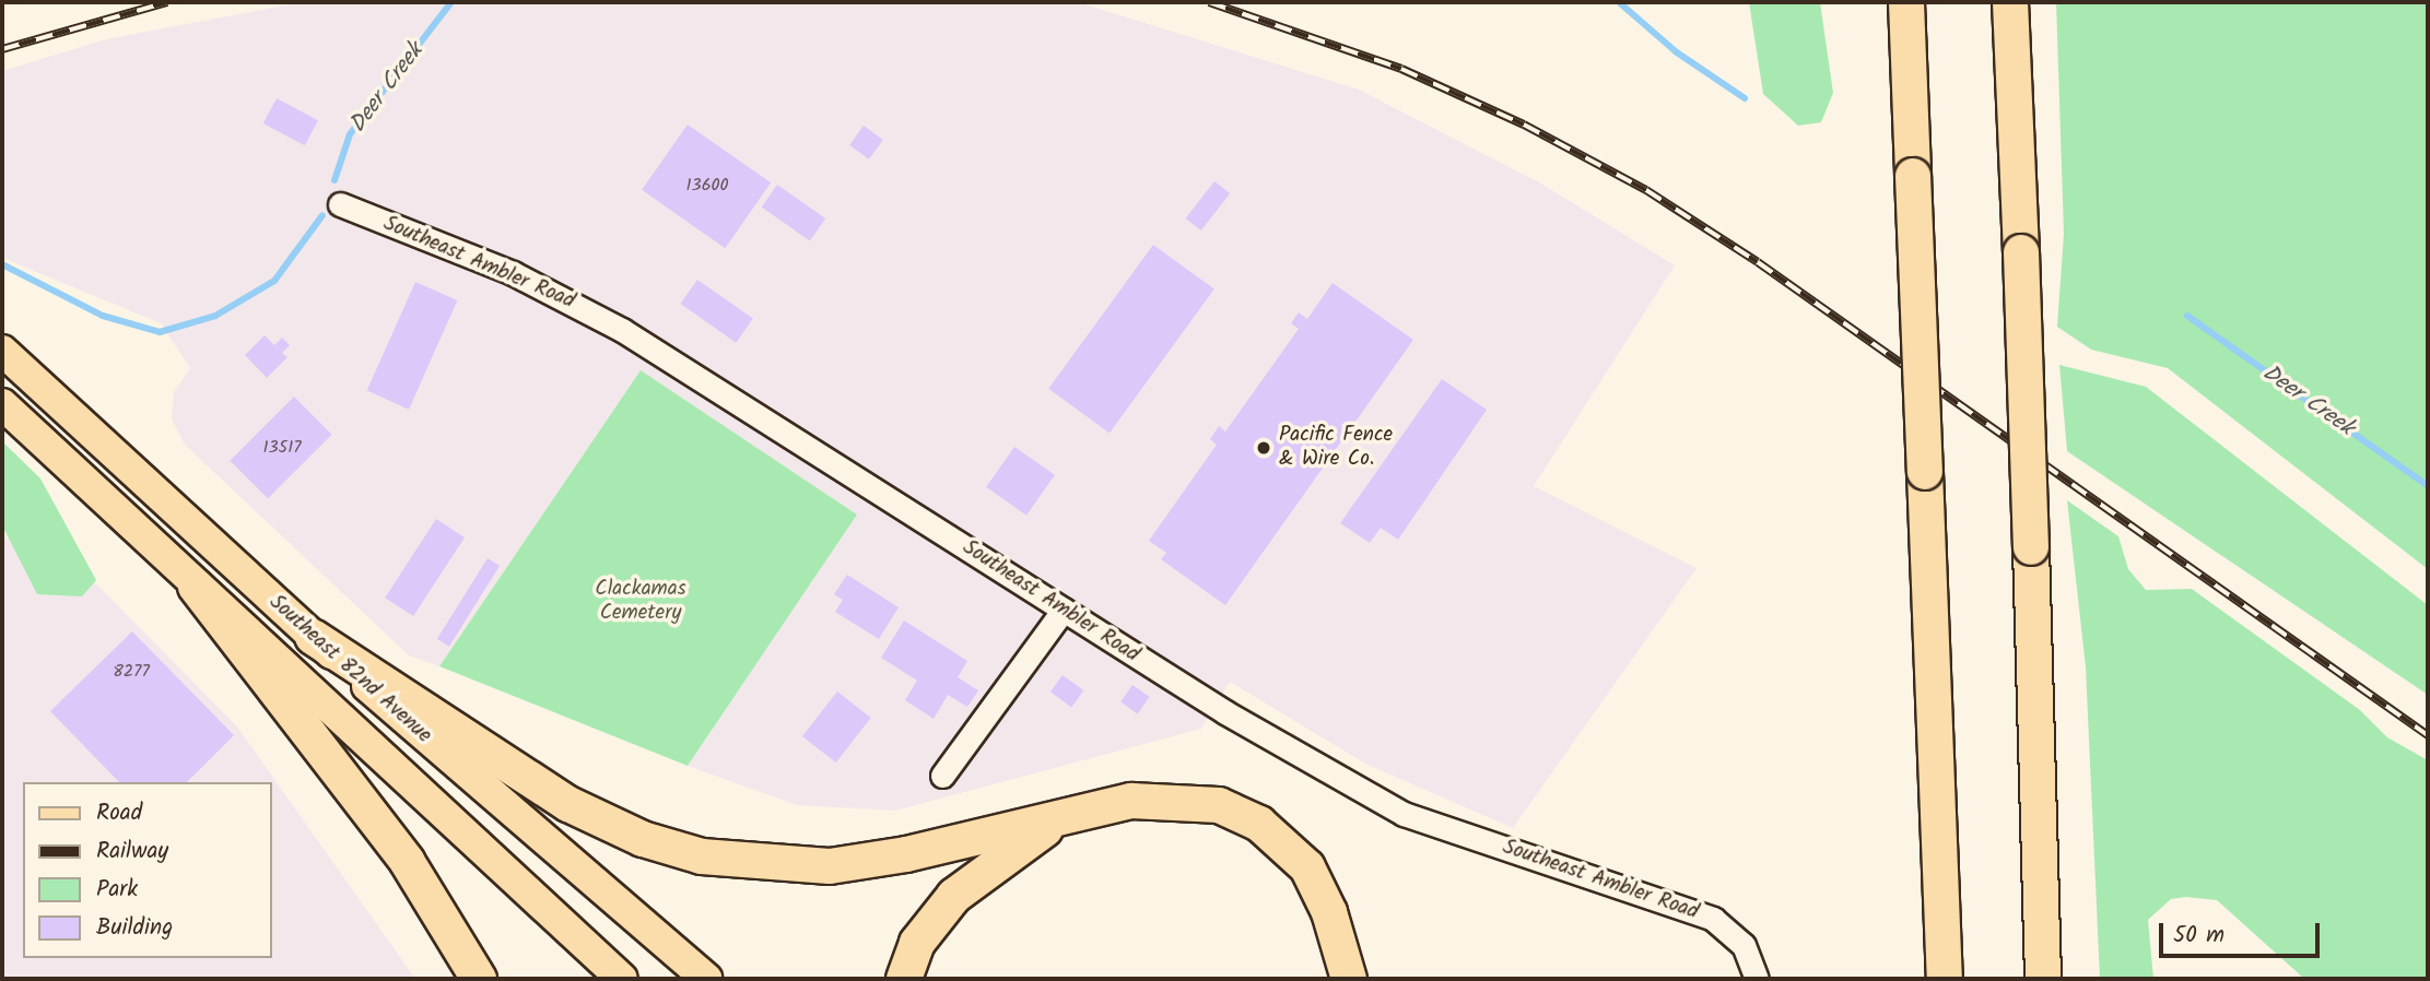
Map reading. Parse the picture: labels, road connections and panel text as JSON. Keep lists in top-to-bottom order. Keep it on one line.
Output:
{"streets":{"main road":["Southeast 82nd Avenue"],"street":["Southeast Ambler Road"]},"water":["Deer Creek"],"parks":["Clackamas Cemetery"],"places":["Pacific Fence & Wire Co."],"house_numbers":["13600","13517","8277"],"legend":["Road","Railway","Park","Building"],"scale_bar":"50 m"}
